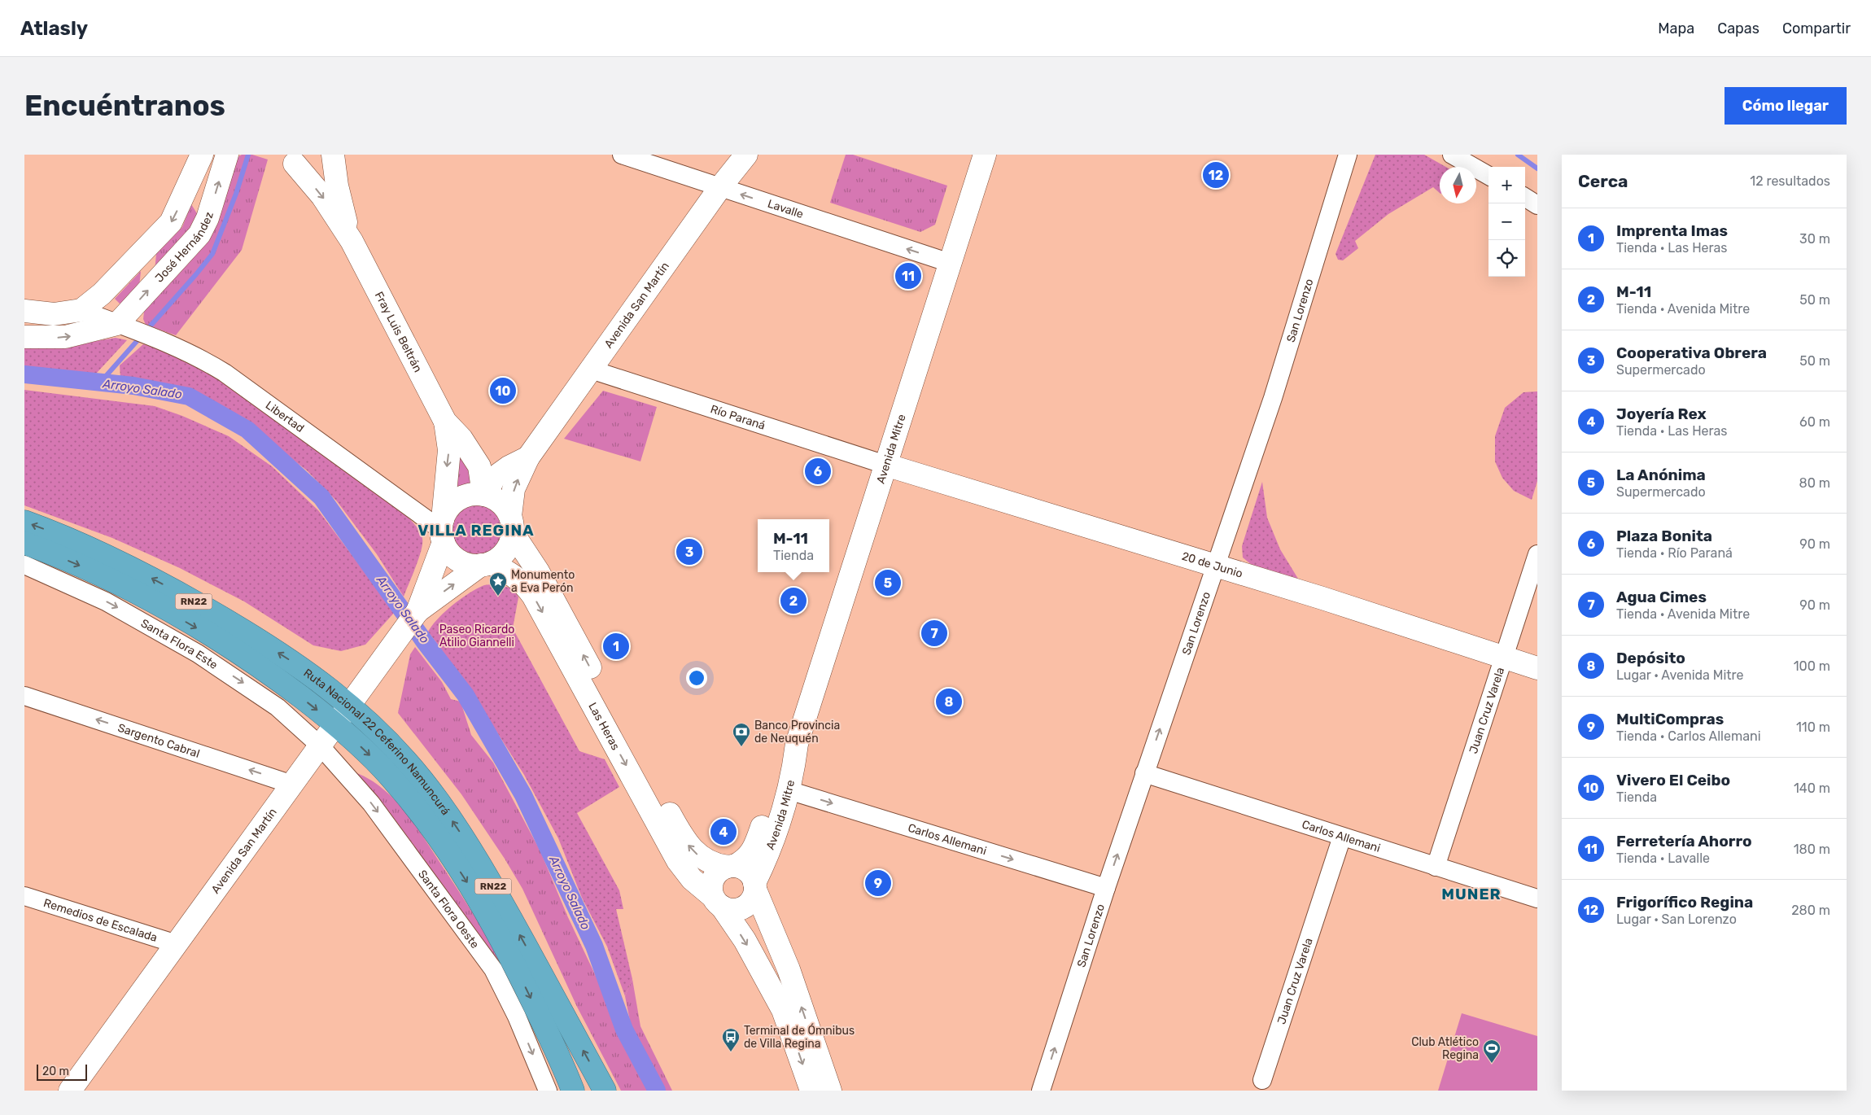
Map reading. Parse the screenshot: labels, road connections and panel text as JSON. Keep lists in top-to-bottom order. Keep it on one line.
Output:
{"streets":{"highway":["RN22","Ruta Nacional 22 Ceferino Namuncurá"],"street":["Lavalle","José Hernández","Avenida San Martín","San Lorenzo","Fray Luis Beltrán","Libertad","Río Paraná","Avenida Mitre","20 de Junio","Santa Flora Este","Juan Cruz Varela","Las Heras","Sargento Cabral","Carlos Allemani","Santa Flora Oeste","Remedios de Escalada"]},"crossings":[["Lavalle","Avenida San Martín"],["Lavalle","Avenida Mitre"],["José Hernández","Libertad"],["Avenida San Martín","Fray Luis Beltrán"],["Avenida San Martín","Libertad"],["Avenida San Martín","Río Paraná"],["Avenida San Martín","Santa Flora Este"],["Avenida San Martín","Las Heras"],["Avenida San Martín","Sargento Cabral"],["Avenida San Martín","Ruta Nacional 22 Ceferino Namuncurá"],["Avenida San Martín","Santa Flora Oeste"],["Avenida San Martín","Remedios de Escalada"],["San Lorenzo","20 de Junio"],["San Lorenzo","Carlos Allemani"],["Fray Luis Beltrán","Libertad"],["Fray Luis Beltrán","Las Heras"],["Libertad","Las Heras"],["Río Paraná","Avenida Mitre"],["Río Paraná","20 de Junio"],["Avenida Mitre","20 de Junio"],["Avenida Mitre","Las Heras"],["Avenida Mitre","Carlos Allemani"],["20 de Junio","Juan Cruz Varela"],["Santa Flora Este","Santa Flora Oeste"],["Juan Cruz Varela","Carlos Allemani"]],"one_way":["Lavalle","San Lorenzo","Santa Flora Este","Sargento Cabral","Carlos Allemani","Santa Flora Oeste"],"districts":["VILLA REGINA","MUNER"],"water":["Arroyo Salado"],"parks":["Paseo Ricardo Atilio Giannelli"],"places":{"place":["Monumento a Eva Perón"],"bank":["Banco Provincia de Neuquén"],"bus stop":["Terminal de Ómnibus de Villa Regina"],"sports":["Club Atlético Regina"]},"scale_bar":"20 m","north":"bottom","page":{"header":"Atlasly","nav":["Mapa","Capas","Compartir"],"buttons":"Cómo llegar","title":"Encuéntranos","heading":["Cerca","12 resultados"],"pins":["12","11","10","6","3","5","2","7","1","8","4","9"],"map_buttons":["+","−"],"list":[{"mark":"1","name":"Imprenta Imas","note":"Tienda · Las Heras","value":"30 m"},{"mark":"2","name":"M-11","note":"Tienda · Avenida Mitre","value":"50 m"},{"mark":"3","name":"Cooperativa Obrera","note":"Supermercado","value":"50 m"},{"mark":"4","name":"Joyería Rex","note":"Tienda · Las Heras","value":"60 m"},{"mark":"5","name":"La Anónima","note":"Supermercado","value":"80 m"},{"mark":"6","name":"Plaza Bonita","note":"Tienda · Río Paraná","value":"90 m"},{"mark":"7","name":"Agua Cimes","note":"Tienda · Avenida Mitre","value":"90 m"},{"mark":"8","name":"Depósito","note":"Lugar · Avenida Mitre","value":"100 m"},{"mark":"9","name":"MultiCompras","note":"Tienda · Carlos Allemani","value":"110 m"},{"mark":"10","name":"Vivero El Ceibo","note":"Tienda","value":"140 m"},{"mark":"11","name":"Ferretería Ahorro","note":"Tienda · Lavalle","value":"180 m"},{"mark":"12","name":"Frigorífico Regina","note":"Lugar · San Lorenzo","value":"280 m"}],"popup":["M-11","Tienda"],"scale":"20 m"}}
